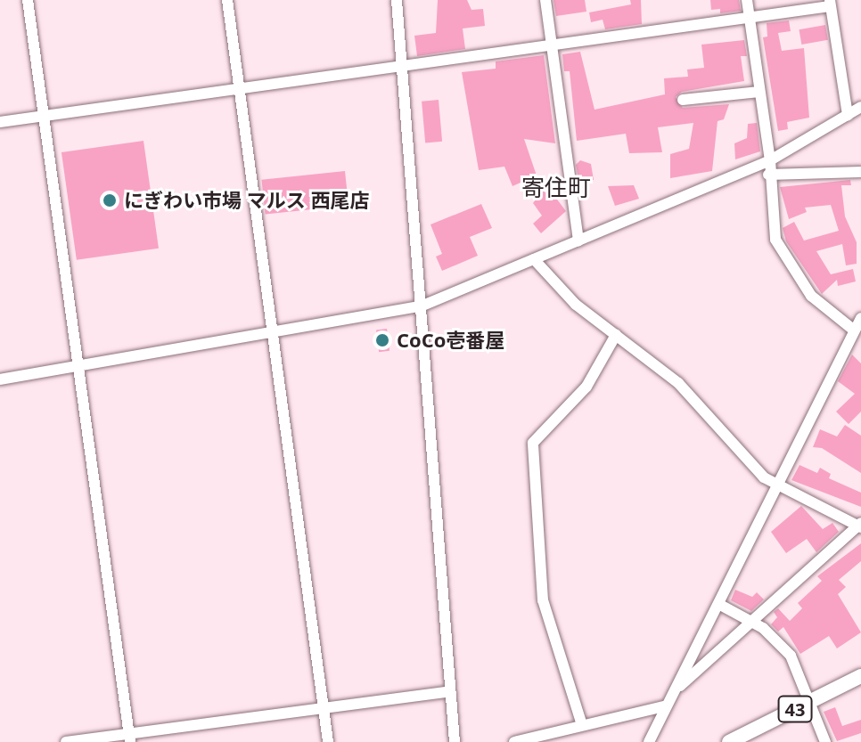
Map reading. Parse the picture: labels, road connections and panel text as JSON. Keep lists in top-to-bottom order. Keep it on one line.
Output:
{"streets":{"main road":["43"]},"districts":["寄住町"],"places":["にぎわい市場 マルス 西尾店","CoCo壱番屋"]}
